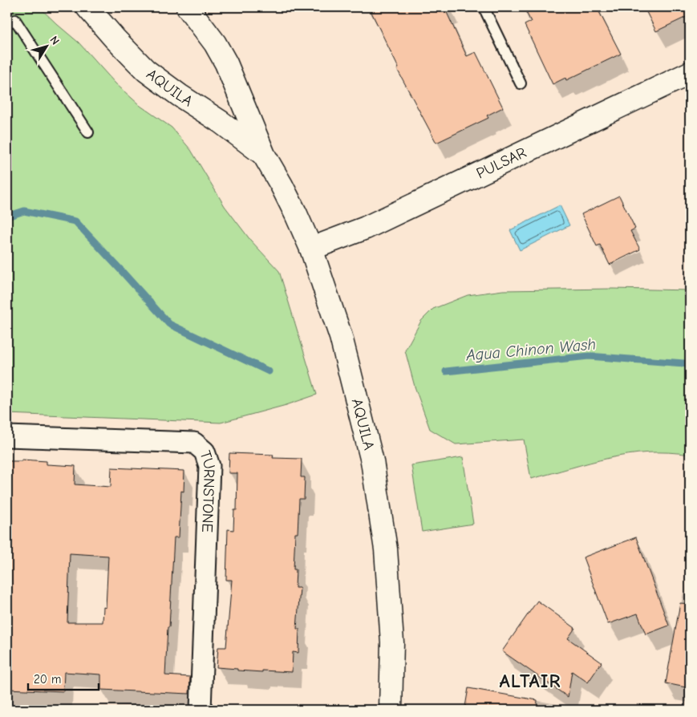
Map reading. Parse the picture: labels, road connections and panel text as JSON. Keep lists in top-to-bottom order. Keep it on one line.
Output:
{"streets":{"street":["AQUILA","PULSAR","TURNSTONE"]},"crossings":[["AQUILA","PULSAR"]],"districts":["ALTAIR"],"water":["Agua Chinon Wash"],"scale_bar":"20 m","north":"top right"}
